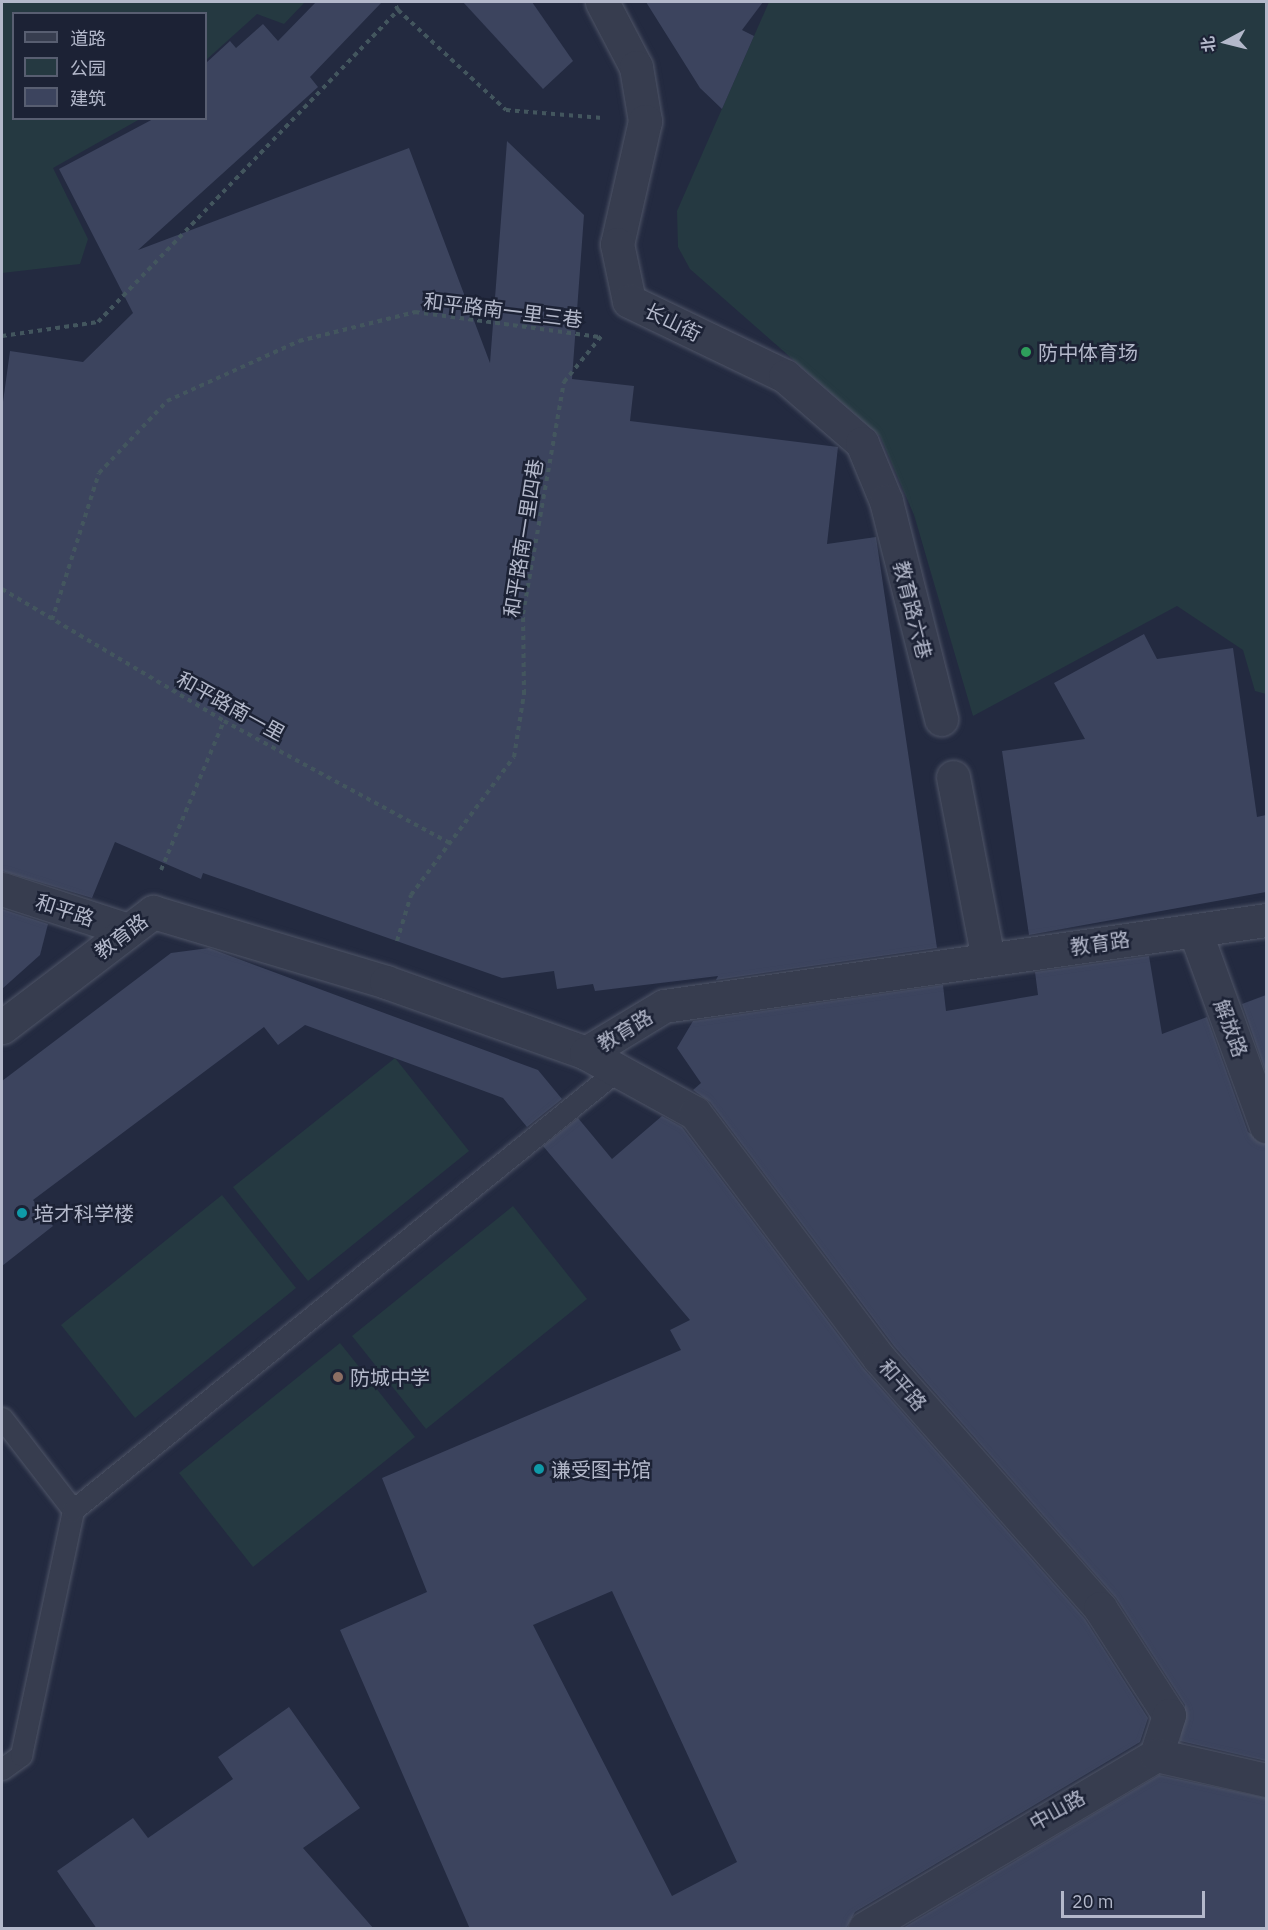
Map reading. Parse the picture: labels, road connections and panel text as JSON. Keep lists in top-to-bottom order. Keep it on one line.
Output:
{"streets":{"street":["长山街","教育路六巷","和平路","教育路","解放路","中山路"],"path":["和平路南一里三巷","和平路南一里四巷","和平路南一里"]},"crossings":[["和平路南一里三巷","和平路南一里四巷"],["和平路南一里三巷","和平路南一里"],["长山街","和平路南一里四巷"],["长山街","教育路六巷"],["和平路南一里四巷","和平路南一里"],["和平路南一里四巷","教育路"],["和平路","教育路"],["和平路","中山路"],["教育路","解放路"]],"places":["防中体育场","培才科学楼","防城中学","谦受图书馆"],"legend":["道路","公园","建筑"],"scale_bar":"20 m","north":"left"}
